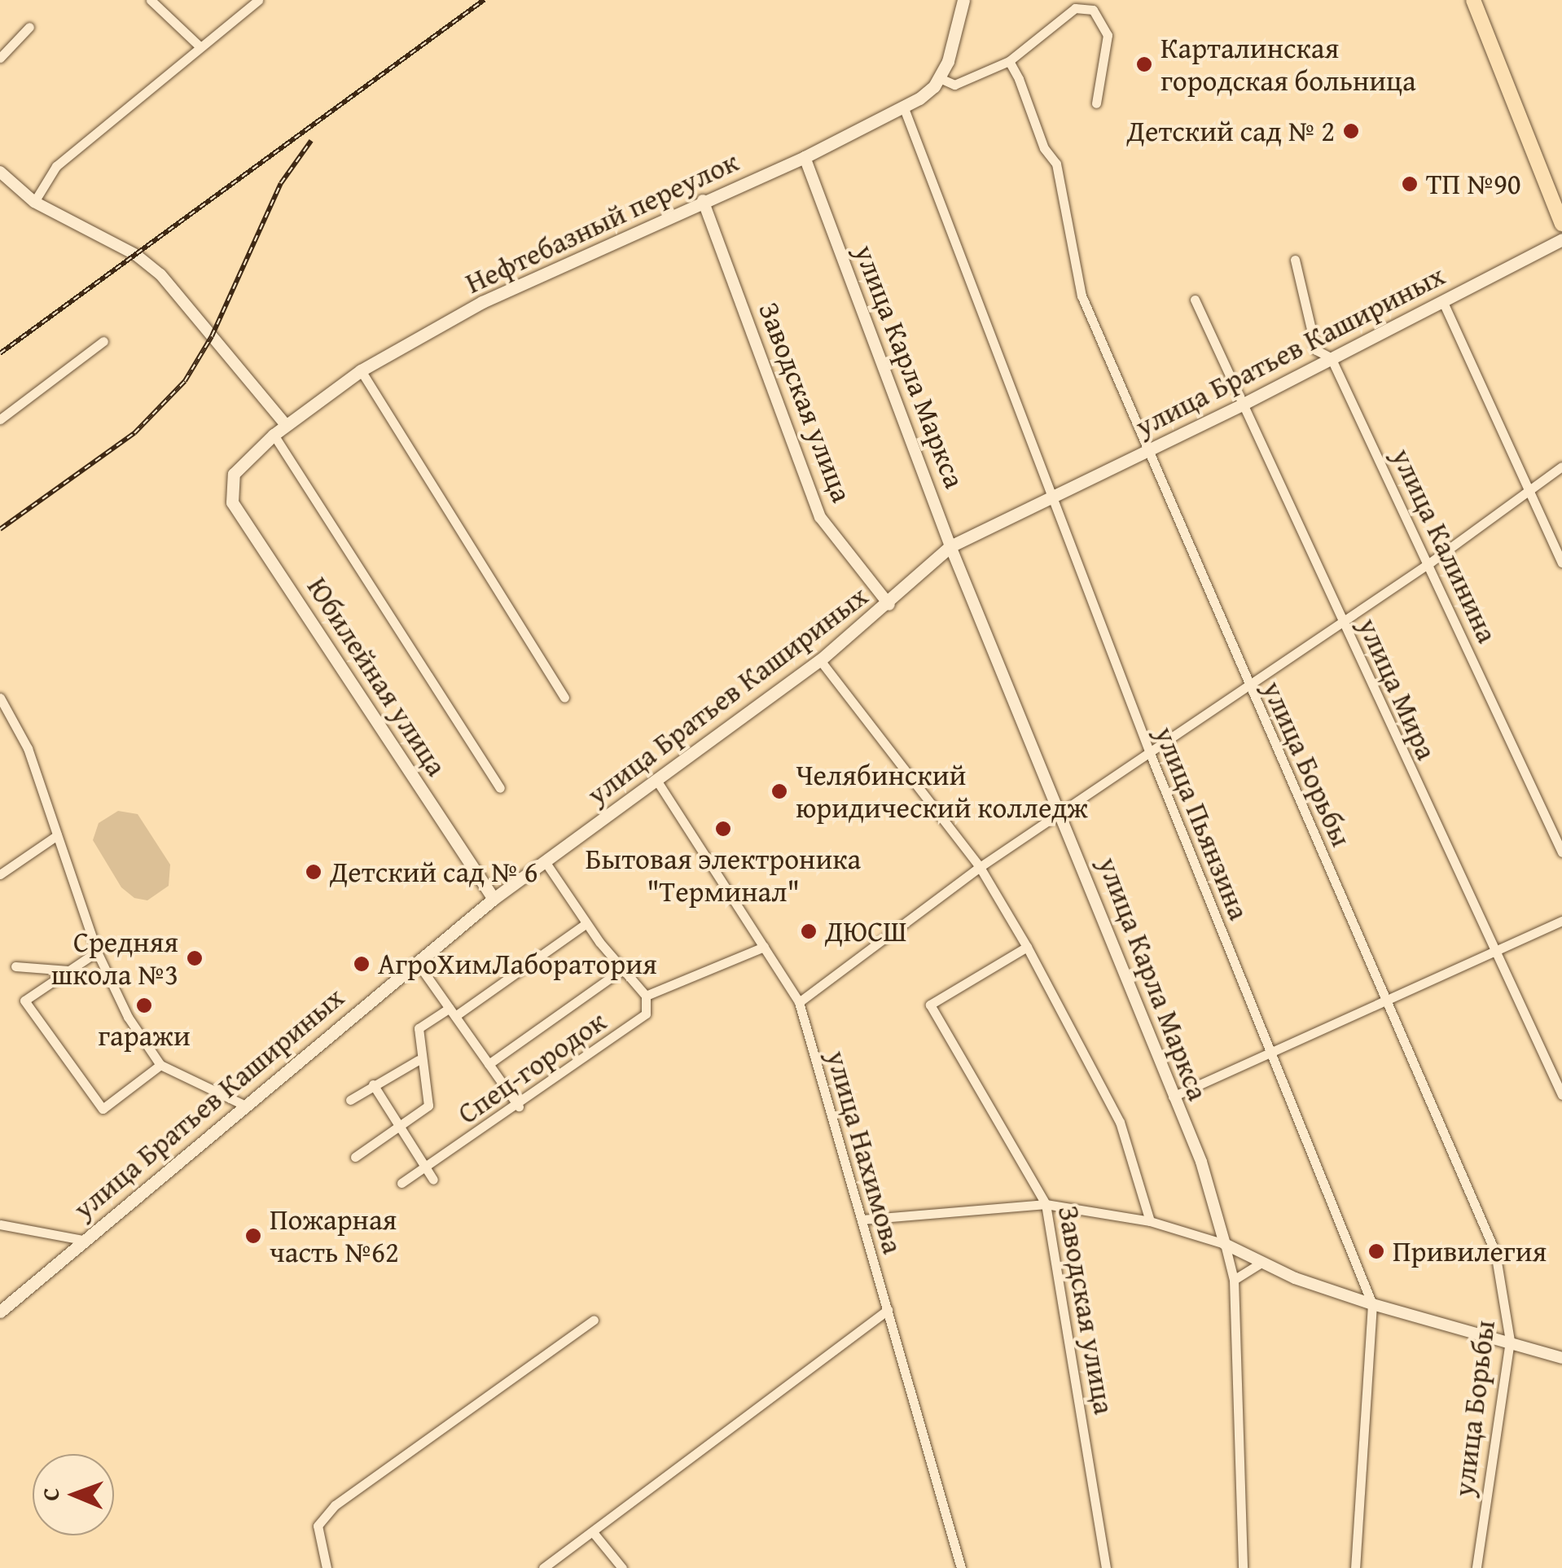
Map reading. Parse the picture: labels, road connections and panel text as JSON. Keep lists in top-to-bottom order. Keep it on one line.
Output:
{"streets":{"main road":["Нефтебазный переулок","улица Братьев Кашириных","Юбилейная улица"],"street":["улица Карла Маркса","Заводская улица","улица Калинина","улица Мира","улица Борьбы","улица Пьянзина","Спец-городок","улица Нахимова"]},"crossings":[["Нефтебазный переулок","улица Карла Маркса"],["Нефтебазный переулок","Заводская улица"],["Нефтебазный переулок","Юбилейная улица"],["Нефтебазный переулок","улица Пьянзина"],["улица Братьев Кашириных","улица Карла Маркса"],["улица Братьев Кашириных","Заводская улица"],["улица Братьев Кашириных","улица Калинина"],["улица Братьев Кашириных","Юбилейная улица"],["улица Братьев Кашириных","улица Мира"],["улица Братьев Кашириных","улица Борьбы"],["улица Братьев Кашириных","улица Пьянзина"],["улица Братьев Кашириных","улица Нахимова"]],"places":["Карталинская городская больница","Детский сад № 2","ТП №90","Челябинский юридический колледж","Бытовая электроника \"Терминал\"","Детский сад № 6","ДЮСШ","Средняя школа №3","АгроХимЛаборатория","гаражи","Пожарная часть №62","Привилегия"],"north":"left"}
